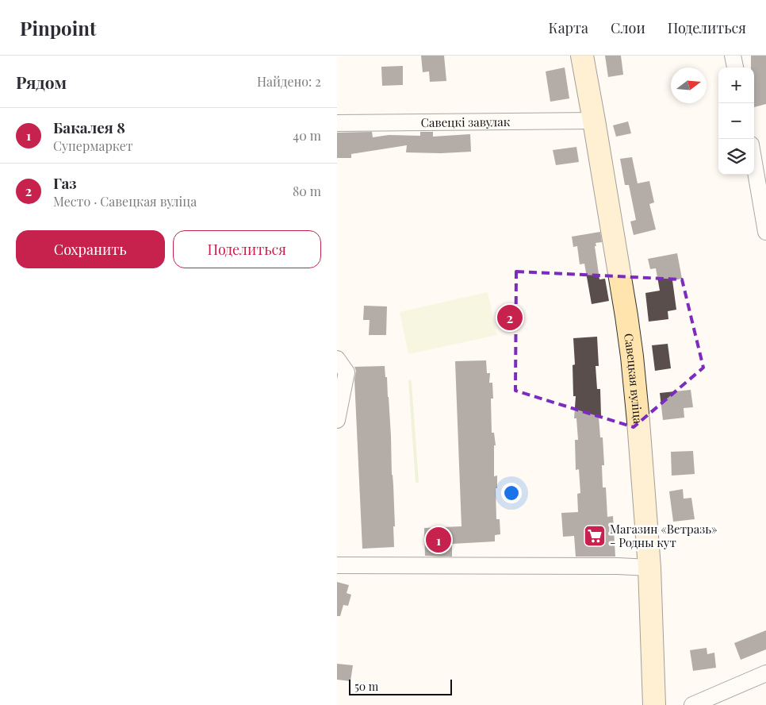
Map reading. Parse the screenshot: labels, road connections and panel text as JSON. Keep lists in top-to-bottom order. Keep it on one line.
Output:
{"streets":{"street":["Савецкі завулак","Савецкая вуліца"]},"crossings":[["Савецкі завулак","Савецкая вуліца"]],"places":{"supermarket":["Магазин «Ветразь» - Родны кут"]},"scale_bar":"50 m","north":"right","page":{"header":"Pinpoint","nav":["Карта","Слои","Поделиться"],"heading":["Рядом","Найдено: 2"],"map_buttons":["+","−"],"list":[{"mark":"1","name":"Бакалея 8","note":"Супермаркет","value":"40 m"},{"mark":"2","name":"Газ","note":"Место · Савецкая вуліца","value":"80 m"}],"buttons":["Сохранить","Поделиться"],"pins":["2","1"],"scale":"50 m"}}
